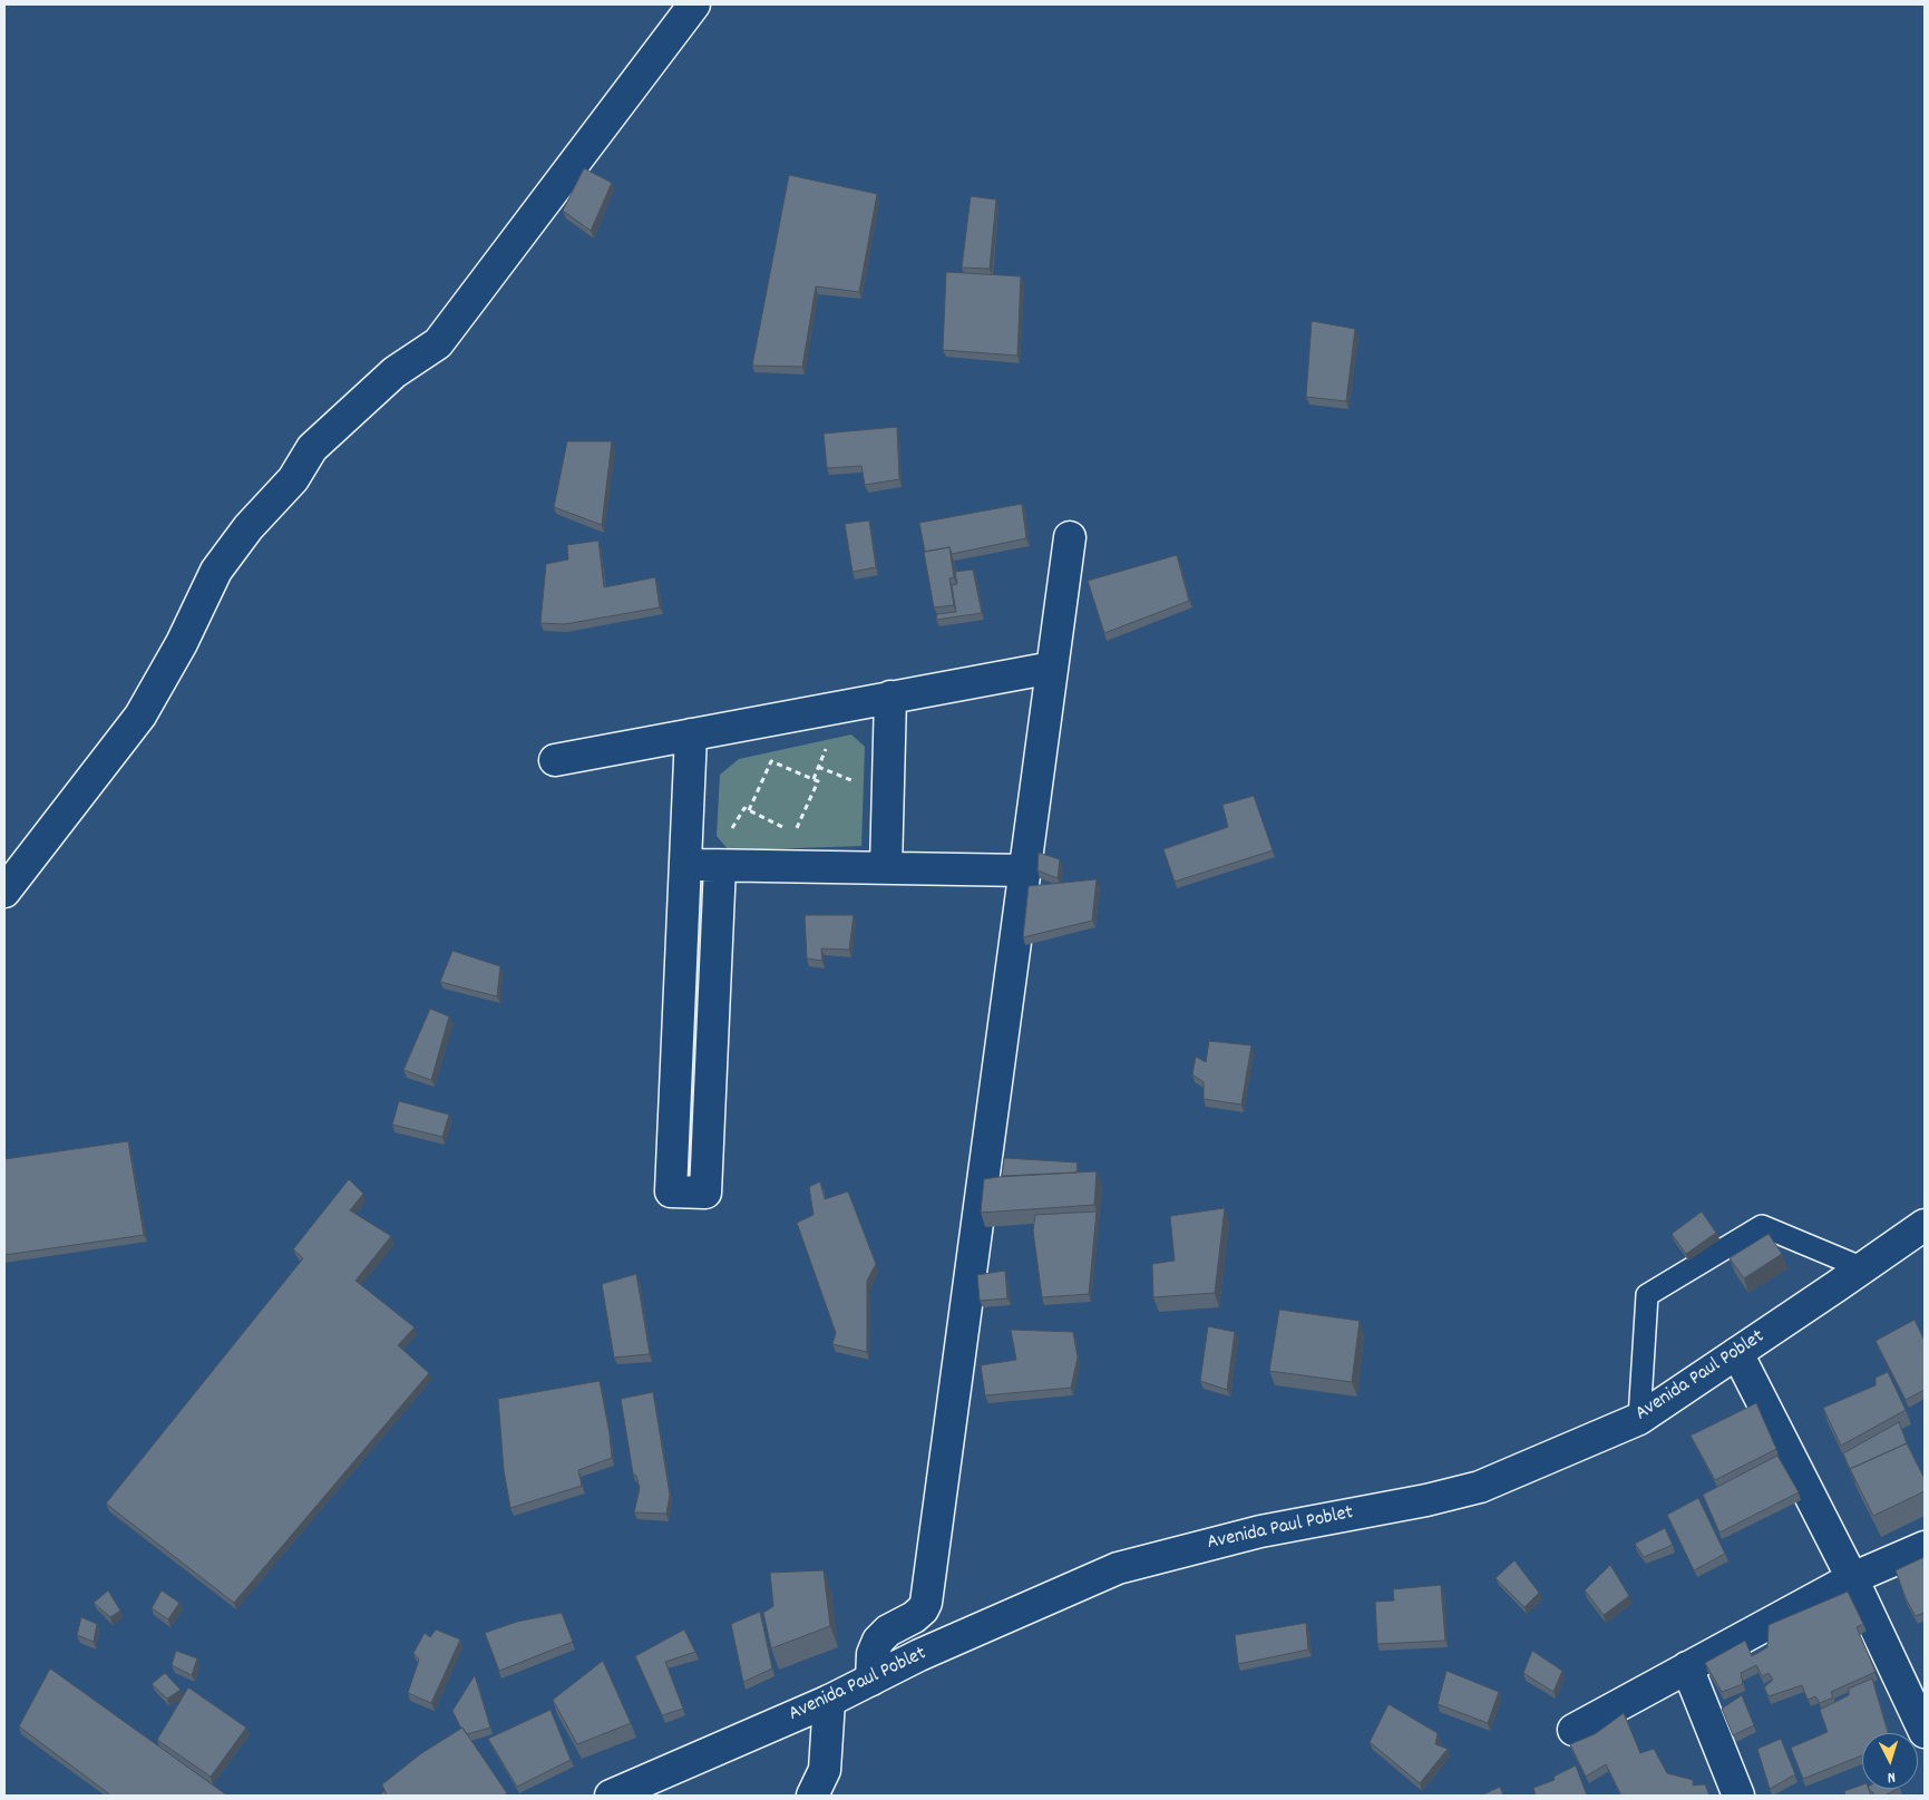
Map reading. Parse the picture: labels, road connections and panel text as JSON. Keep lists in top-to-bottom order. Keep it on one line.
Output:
{"streets":{"street":["Avenida Paul Poblet"]},"north":"bottom"}
